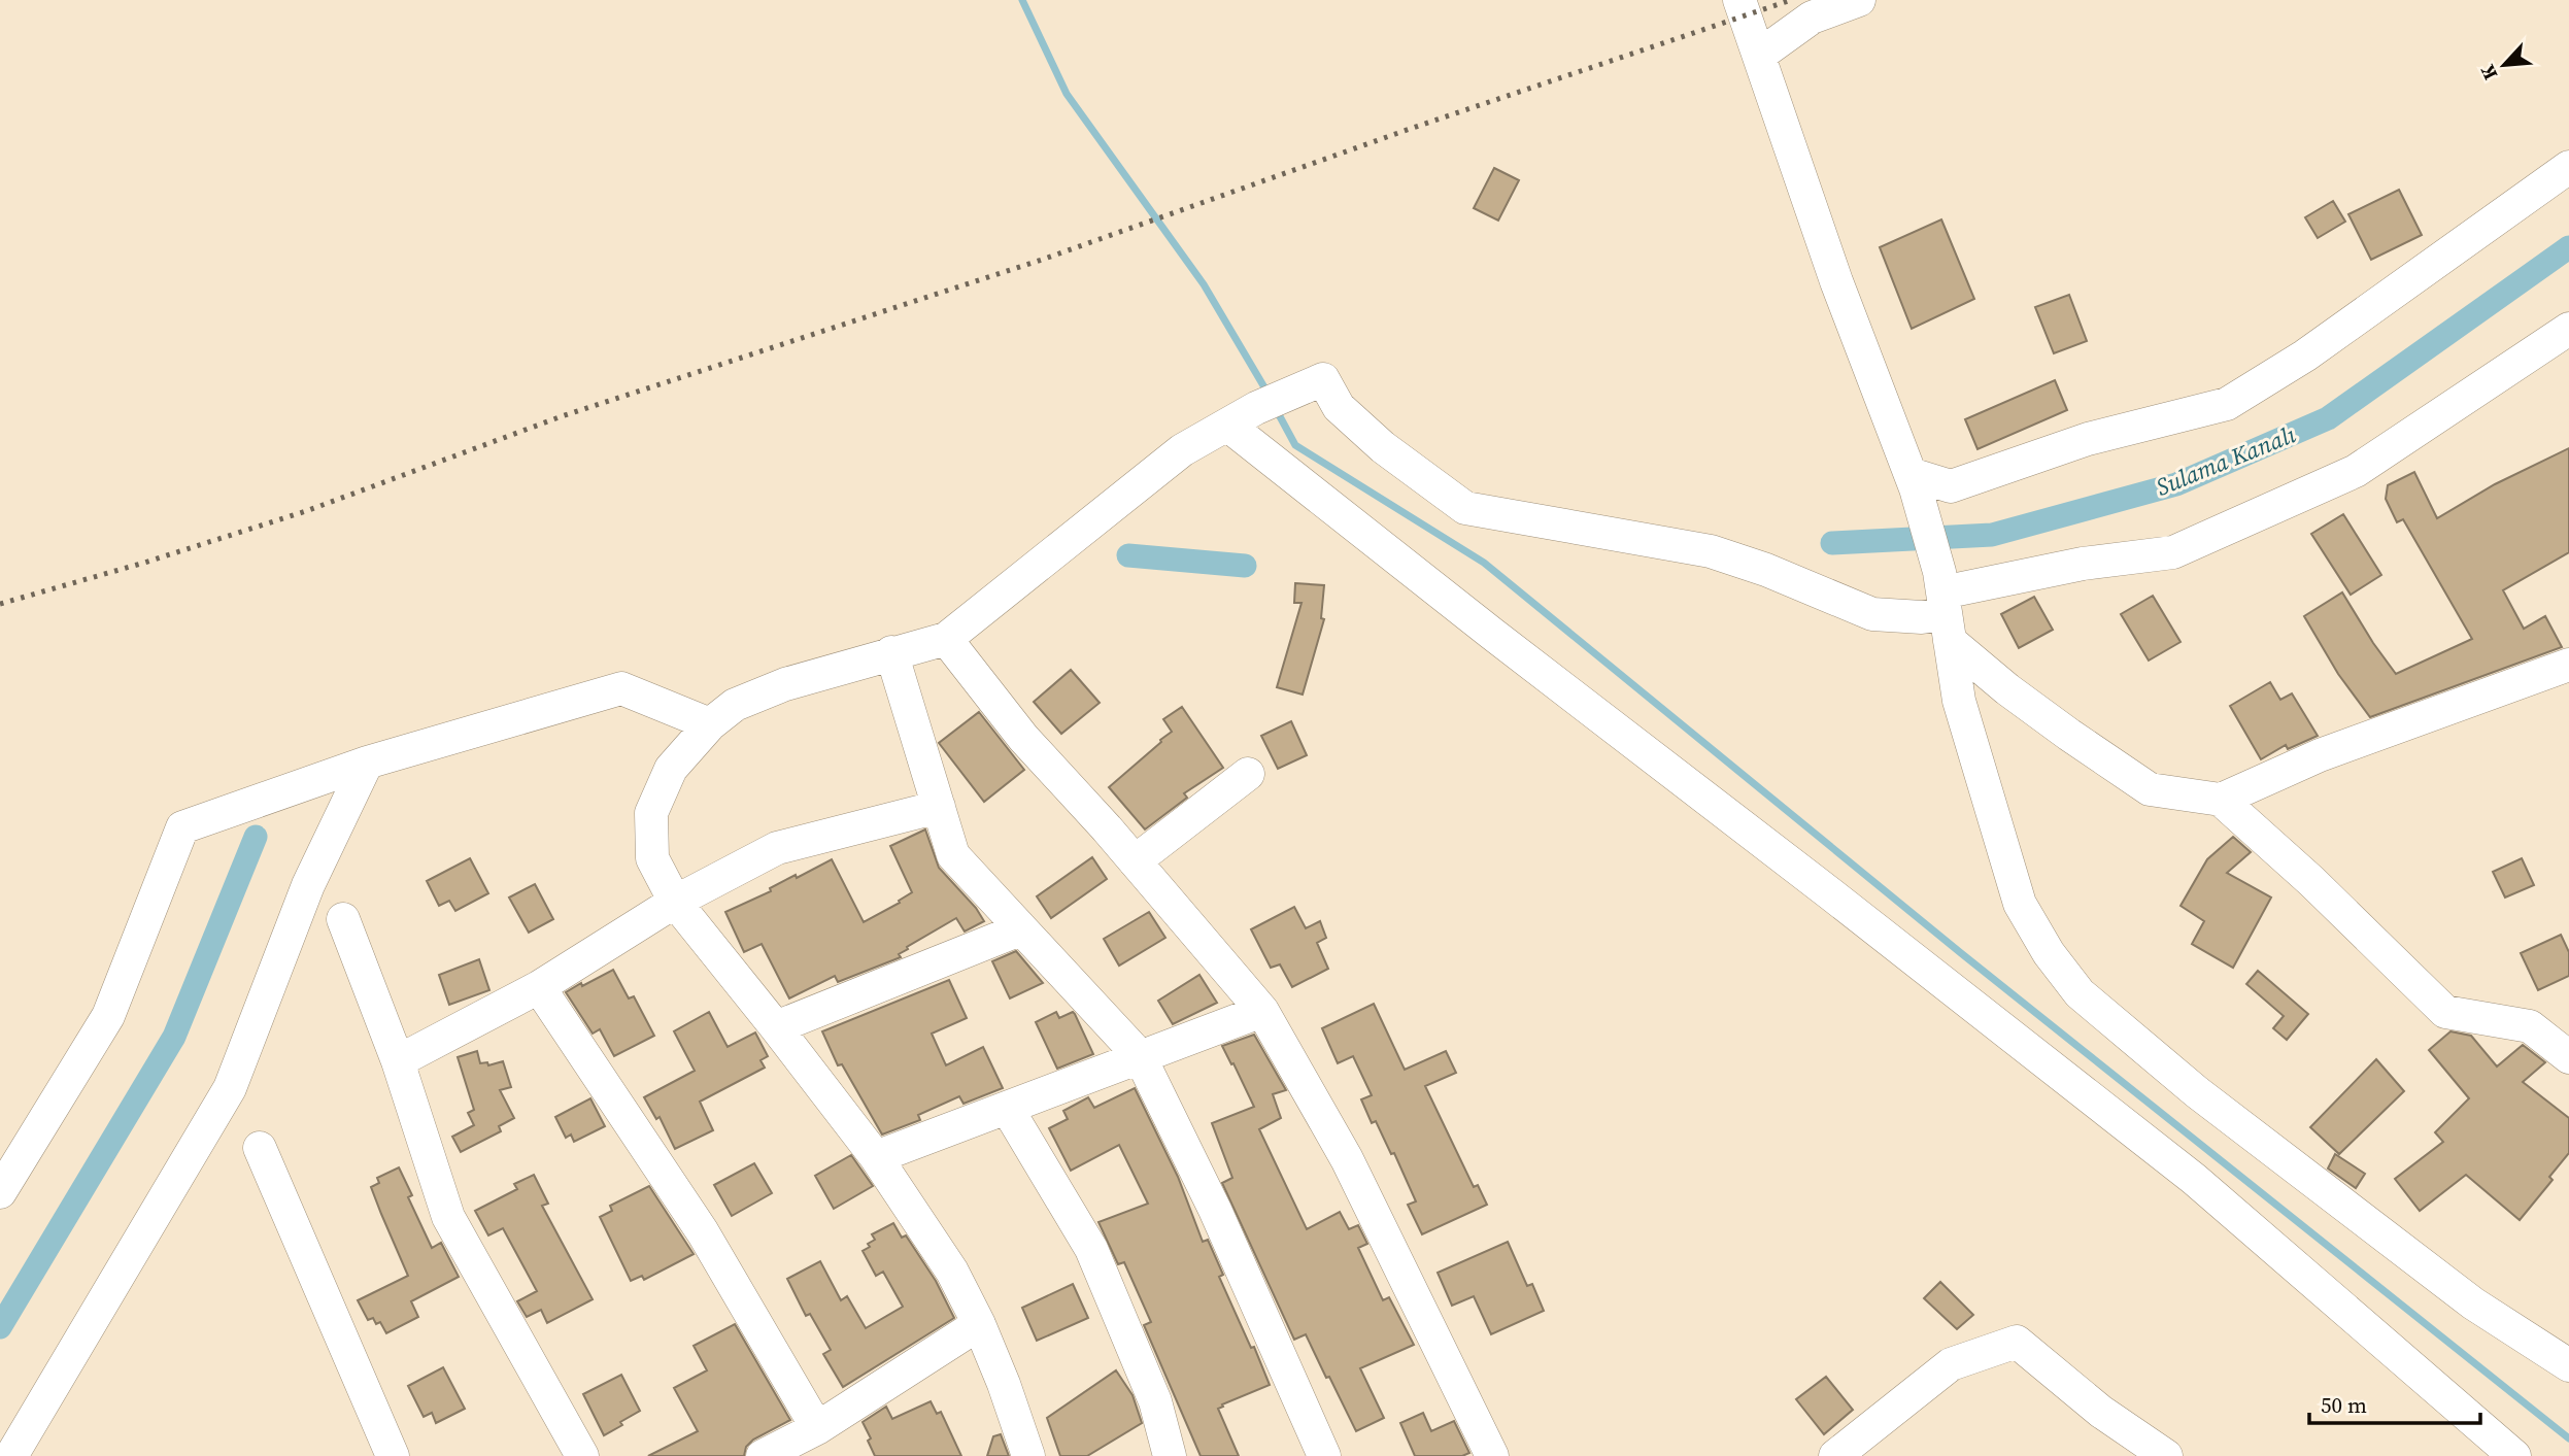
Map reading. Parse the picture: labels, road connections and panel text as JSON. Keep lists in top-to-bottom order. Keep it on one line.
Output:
{"water":["Sulama Kanalı"],"scale_bar":"50 m","north":"bottom left"}
